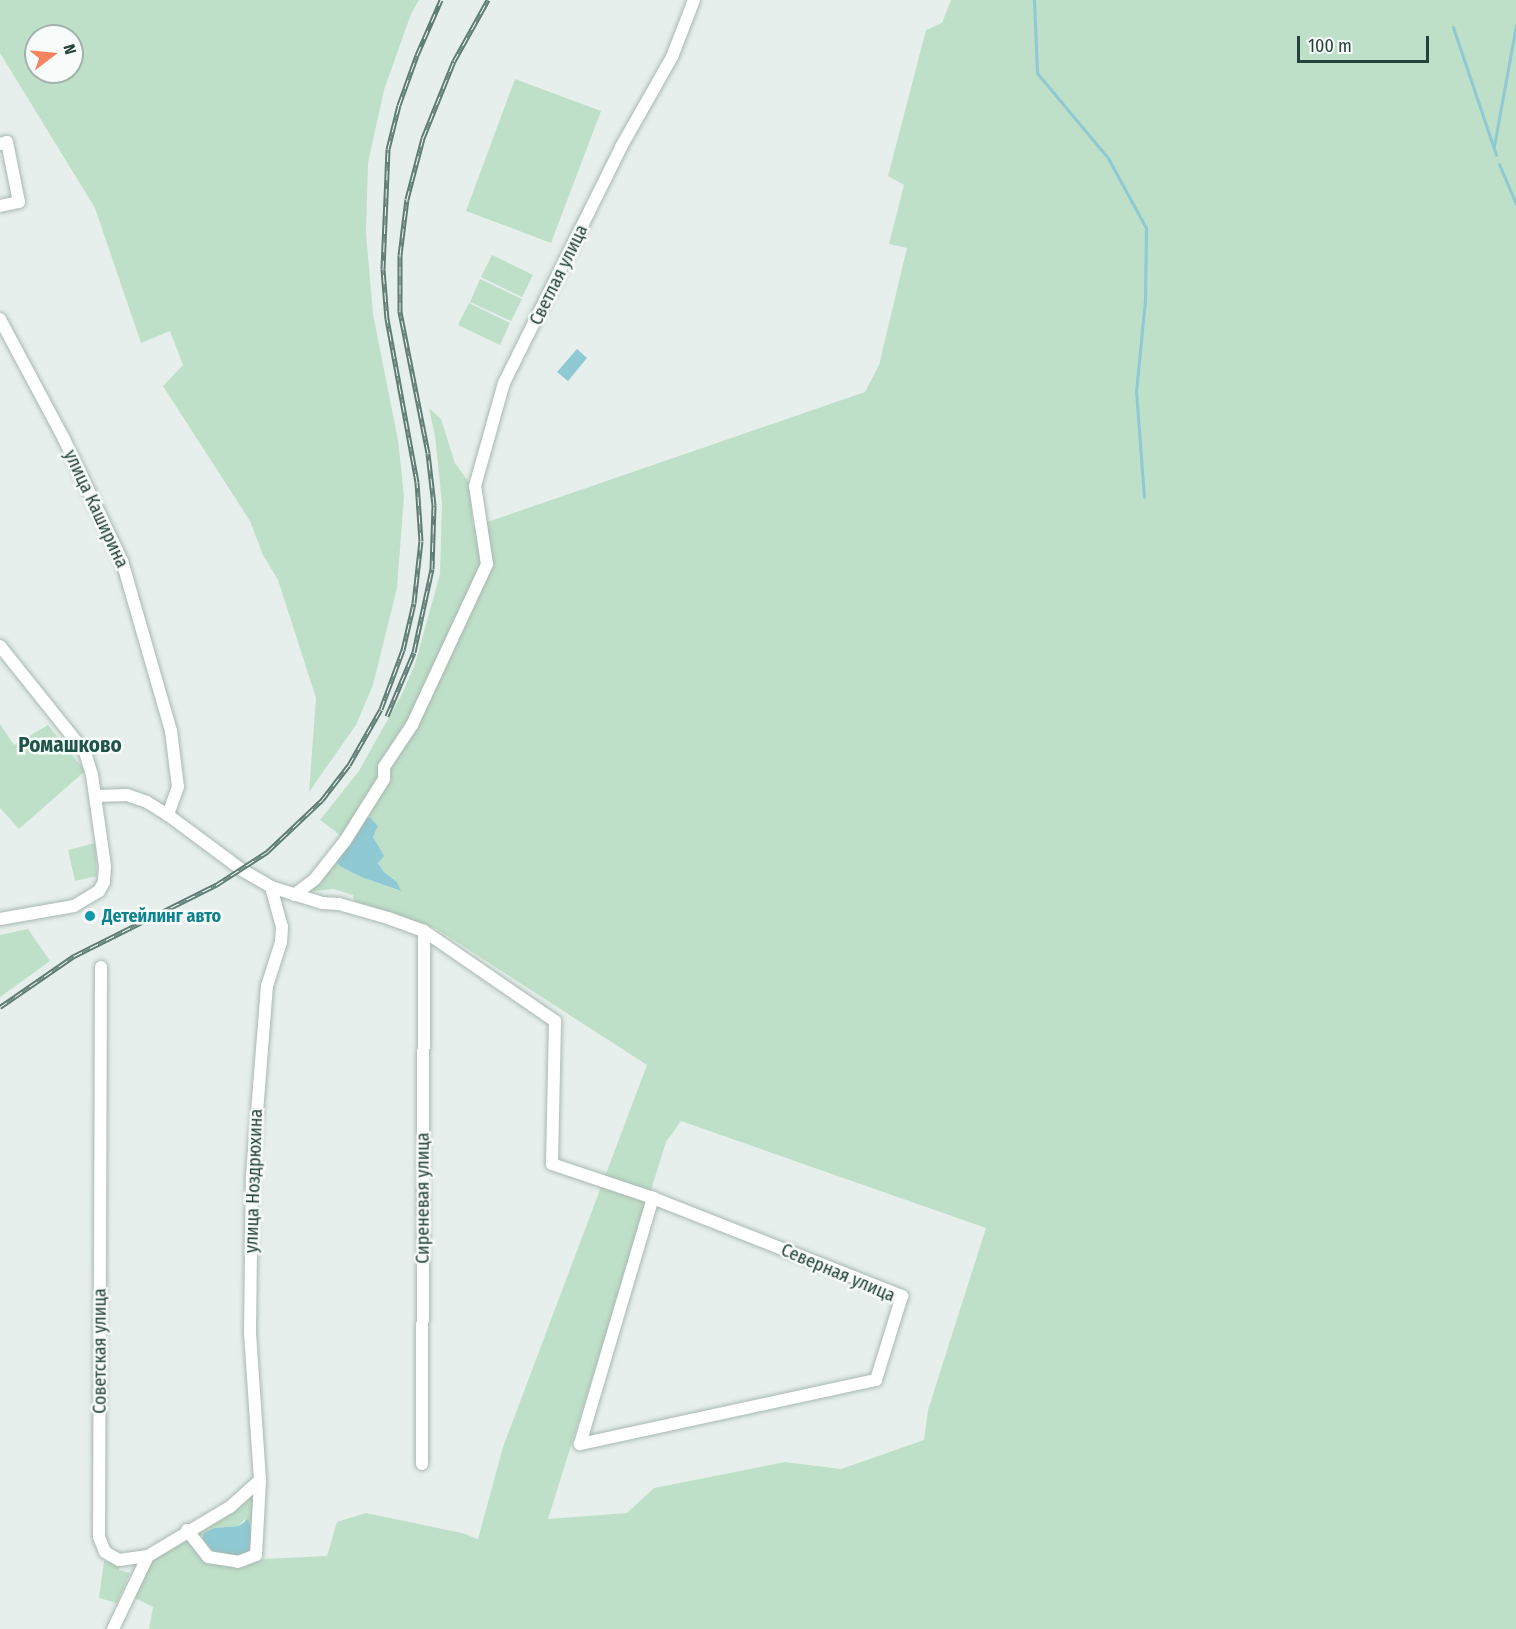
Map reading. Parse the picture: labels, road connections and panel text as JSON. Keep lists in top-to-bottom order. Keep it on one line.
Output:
{"streets":{"street":["Светлая улица","улица Каширина","улица Ноздрюхина","Сиреневая улица","Северная улица","Советская улица"]},"crossings":[["улица Ноздрюхина","Советская улица"]],"districts":["Ромашково"],"places":["Детейлинг авто"],"scale_bar":"100 m","north":"right"}
